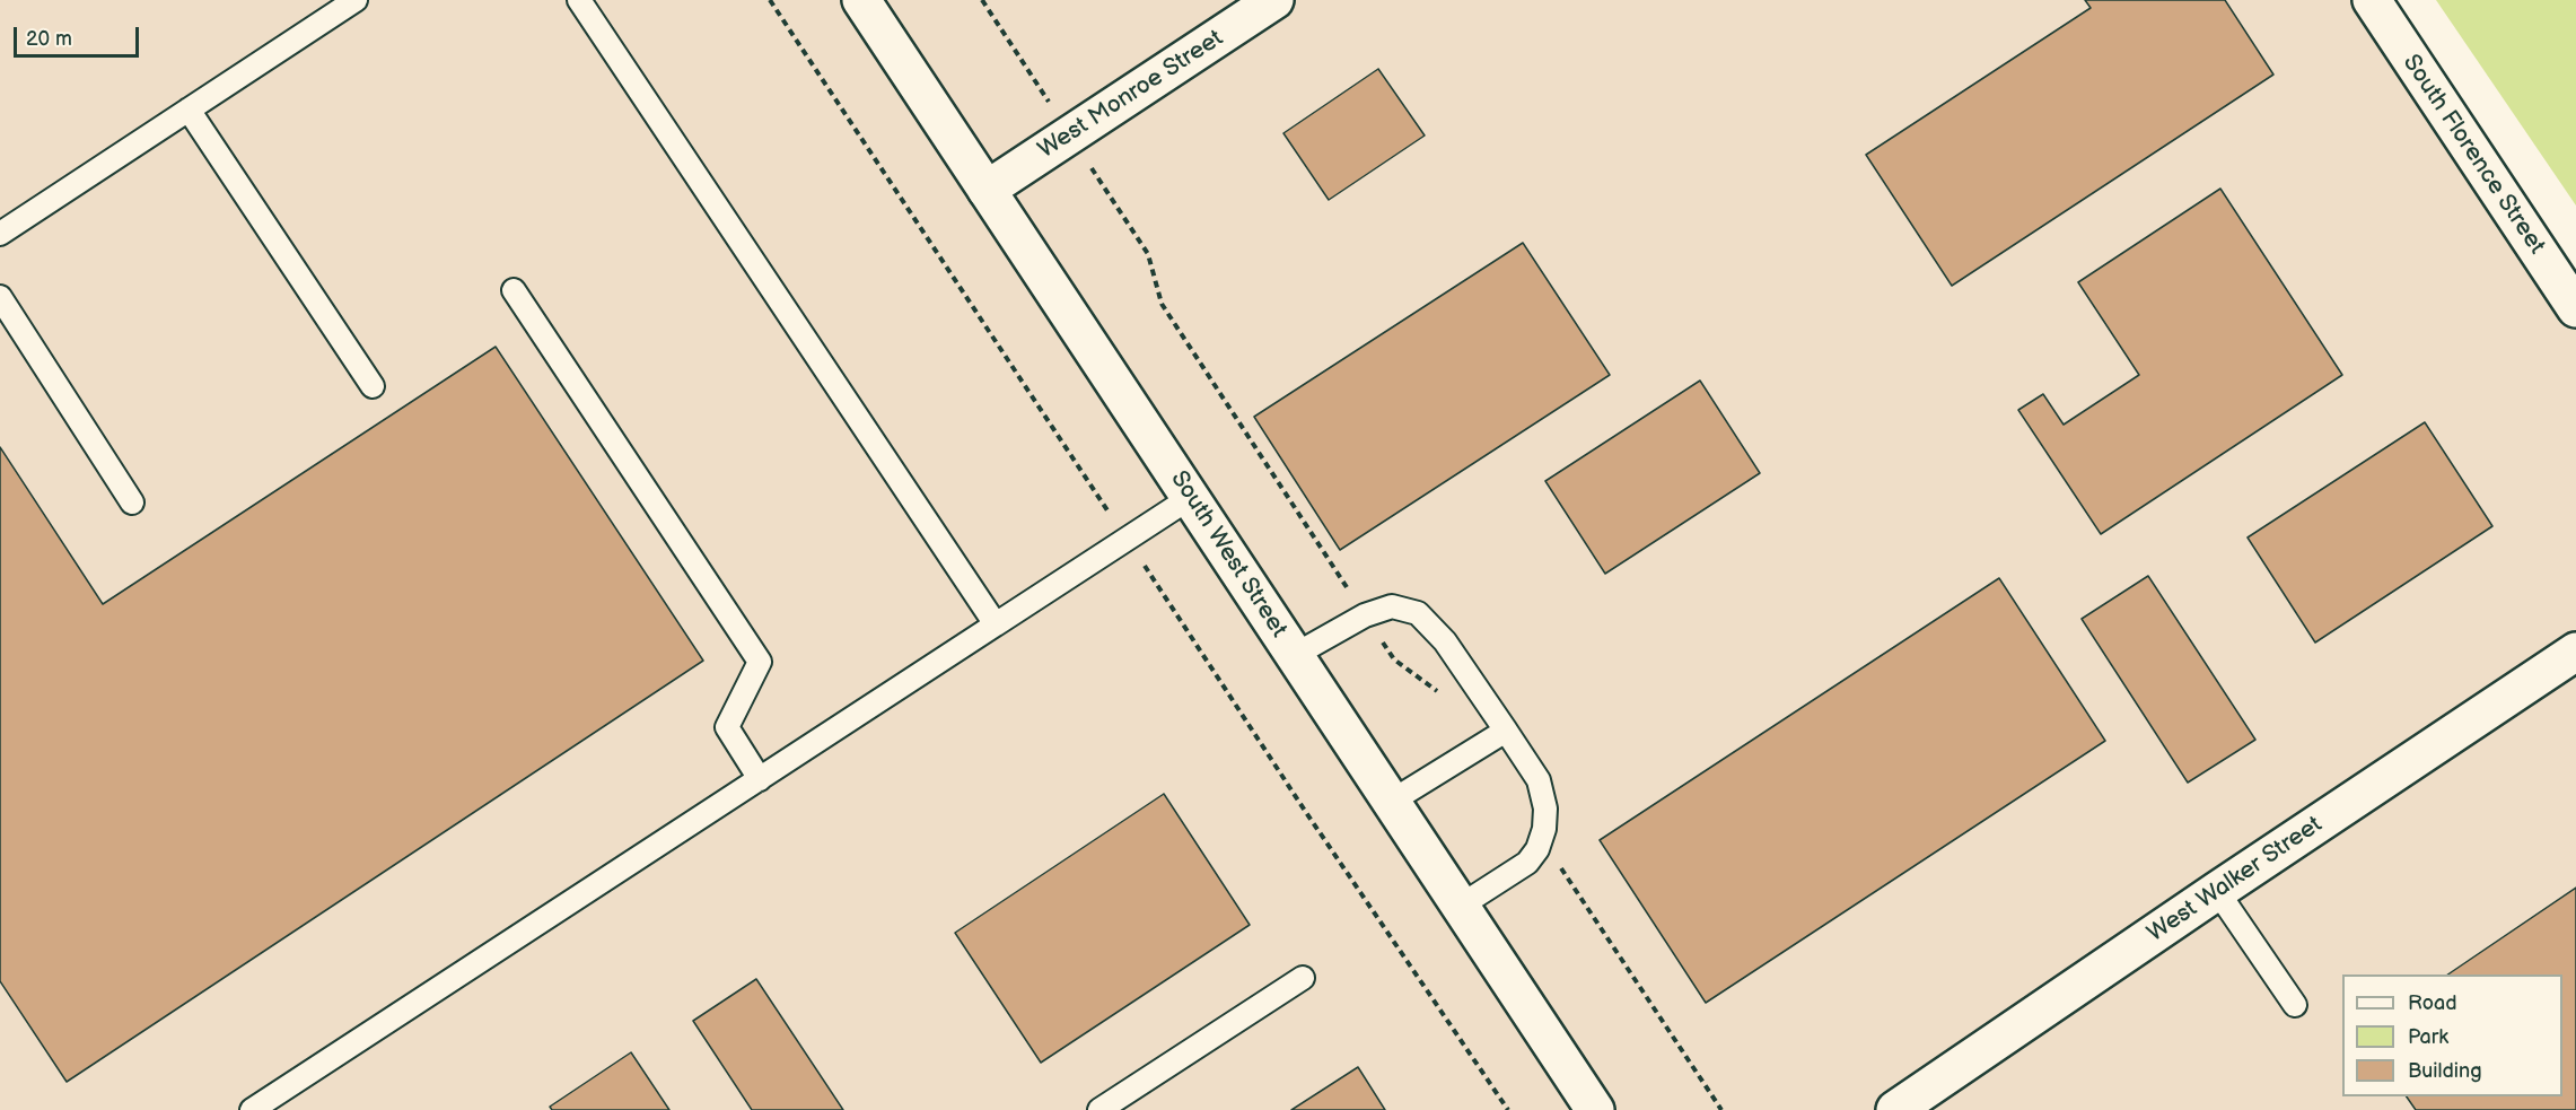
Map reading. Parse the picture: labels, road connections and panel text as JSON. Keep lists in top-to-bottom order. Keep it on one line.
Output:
{"streets":{"street":["West Monroe Street","South Florence Street","South West Street","West Walker Street"]},"crossings":[["West Monroe Street","South West Street"]],"legend":["Road","Park","Building"],"scale_bar":"20 m"}
